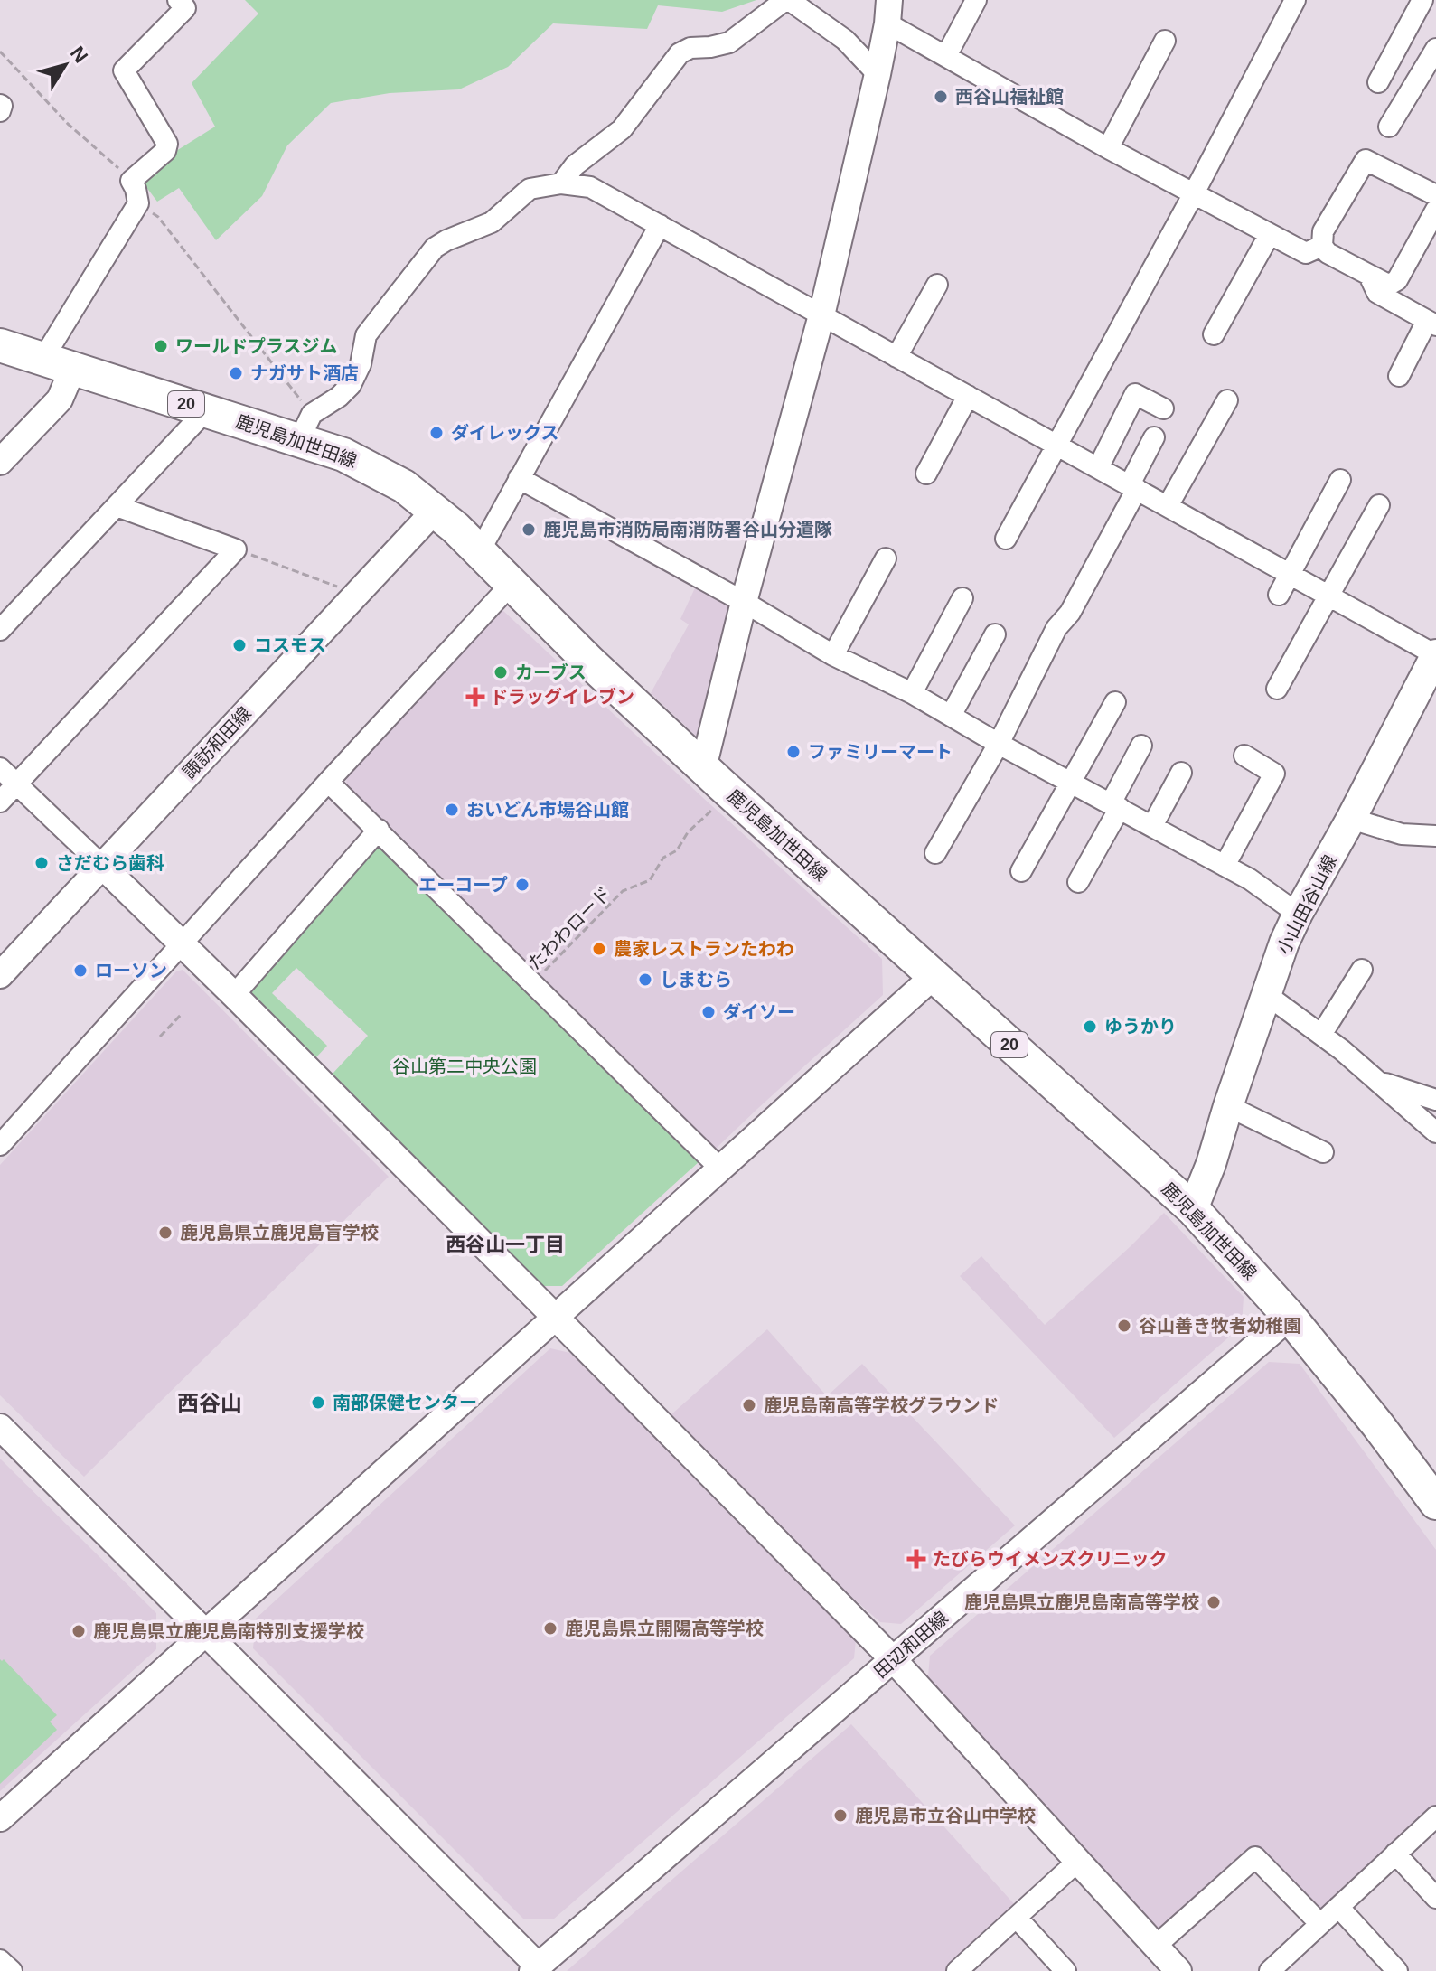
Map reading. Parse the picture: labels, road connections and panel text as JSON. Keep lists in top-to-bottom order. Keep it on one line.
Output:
{"streets":{"main road":["20","鹿児島加世田線","小山田谷山線"],"street":["諏訪和田線","田辺和田線"],"path":["たわわロード"]},"crossings":[["鹿児島加世田線","諏訪和田線"],["鹿児島加世田線","小山田谷山線"],["鹿児島加世田線","田辺和田線"]],"districts":["西谷山一丁目","西谷山"],"parks":["谷山第二中央公園"],"places":{"other":["西谷山福祉館","ワールドプラスジム","ナガサト酒店","ダイレックス","鹿児島市消防局南消防署谷山分遣隊","コスモス","カーブス","ファミリーマート","おいどん市場谷山館","さだむら歯科","エーコープ","農家レストランたわわ","ローソン","しまむら","ダイソー","ゆうかり","鹿児島県立鹿児島盲学校","谷山善き牧者幼稚園","南部保健センター","鹿児島南高等学校グラウンド","鹿児島県立鹿児島南高等学校","鹿児島県立開陽高等学校","鹿児島県立鹿児島南特別支援学校","鹿児島市立谷山中学校"],"health":["ドラッグイレブン","たびらウイメンズクリニック"]},"north":"top right"}
